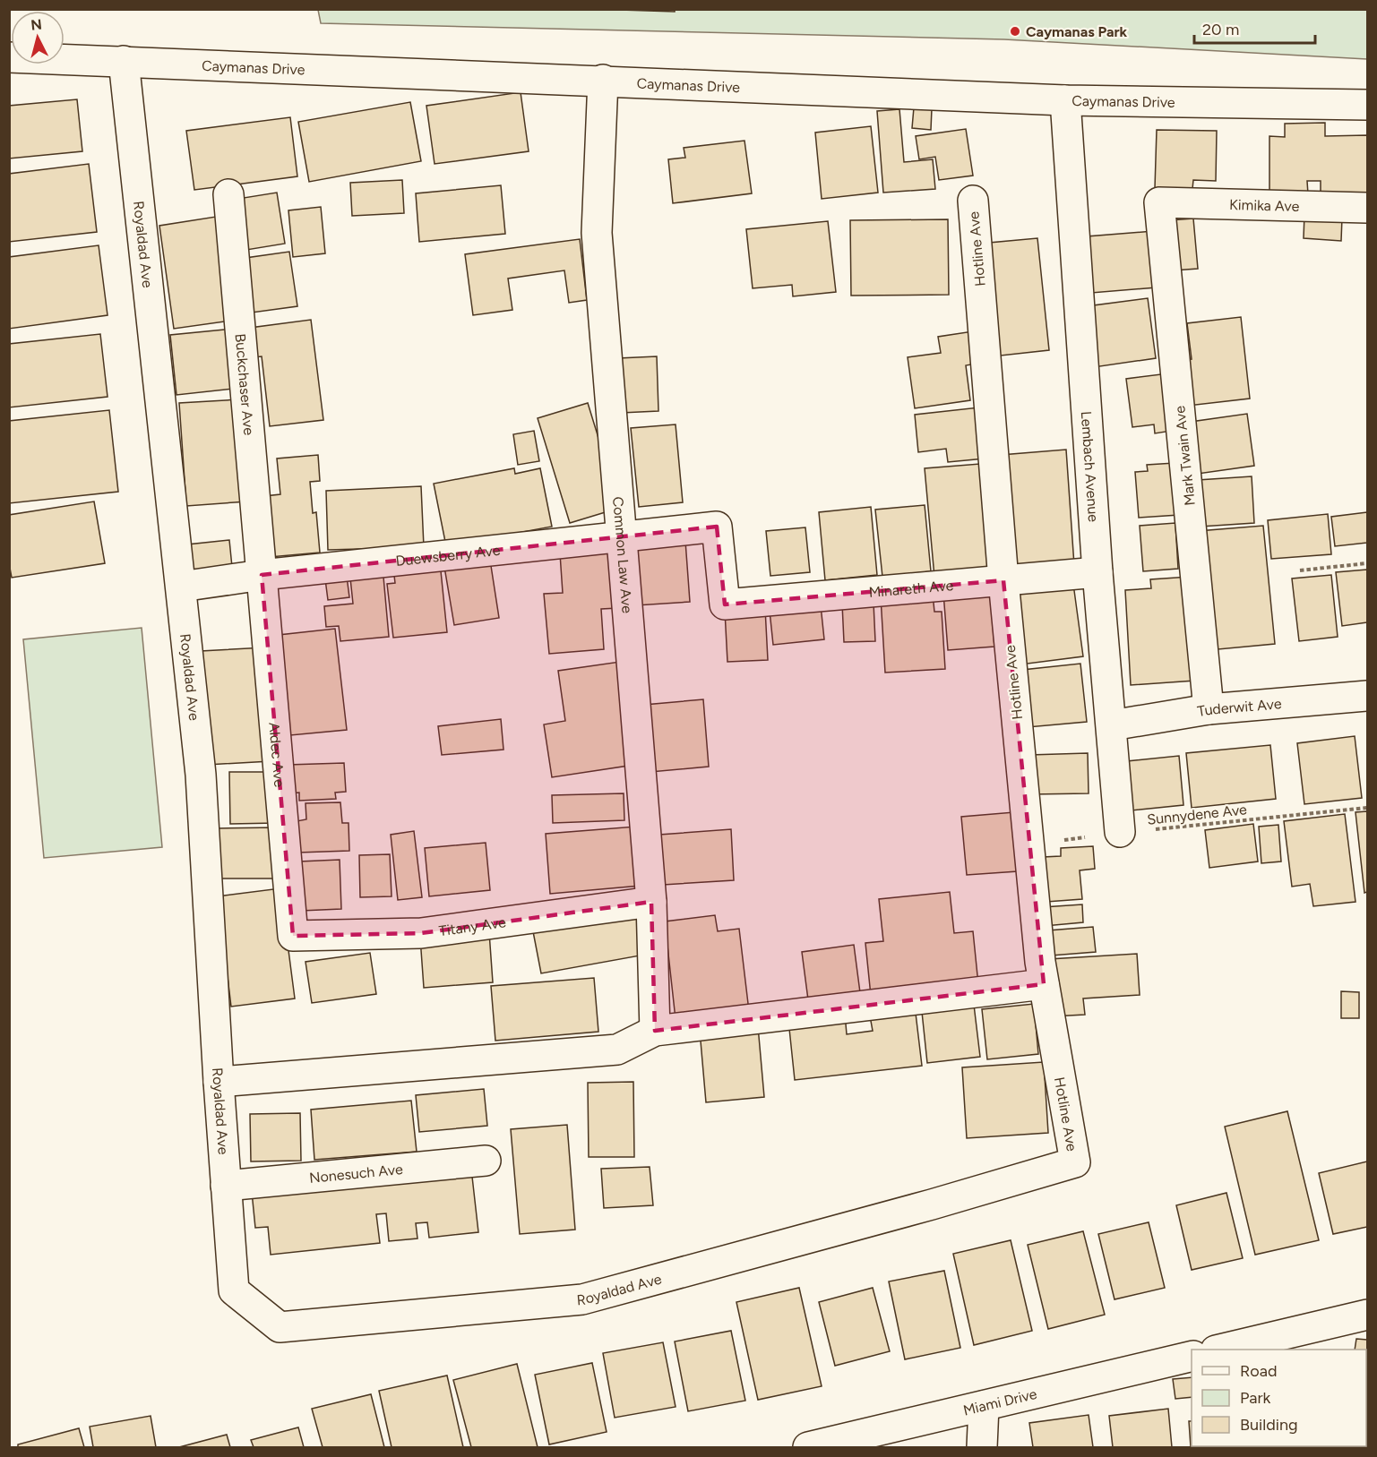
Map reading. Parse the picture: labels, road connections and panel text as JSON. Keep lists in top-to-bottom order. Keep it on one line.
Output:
{"streets":{"street":["Caymanas Drive","Kimika Ave","Royaldad Ave","Hotline Ave","Buckchaser Ave","Mark Twain Ave","Lembach Avenue","Common Law Ave","Duewsberry Ave","Minareth Ave","Tuderwit Ave","Aldec Ave","Titany Ave","Nonesuch Ave","Miami Drive"],"path":["Sunnydene Ave"]},"crossings":[["Caymanas Drive","Royaldad Ave"],["Caymanas Drive","Lembach Avenue"],["Caymanas Drive","Common Law Ave"],["Kimika Ave","Mark Twain Ave"],["Royaldad Ave","Hotline Ave"],["Royaldad Ave","Duewsberry Ave"],["Royaldad Ave","Nonesuch Ave"],["Hotline Ave","Minareth Ave"],["Hotline Ave","Sunnydene Ave"],["Buckchaser Ave","Duewsberry Ave"],["Buckchaser Ave","Aldec Ave"],["Mark Twain Ave","Tuderwit Ave"],["Lembach Avenue","Minareth Ave"],["Lembach Avenue","Tuderwit Ave"],["Lembach Avenue","Sunnydene Ave"],["Common Law Ave","Duewsberry Ave"],["Common Law Ave","Titany Ave"],["Duewsberry Ave","Minareth Ave"],["Duewsberry Ave","Aldec Ave"],["Aldec Ave","Titany Ave"]],"places":["Caymanas Park"],"legend":["Road","Park","Building"],"scale_bar":"20 m","north":"top"}
